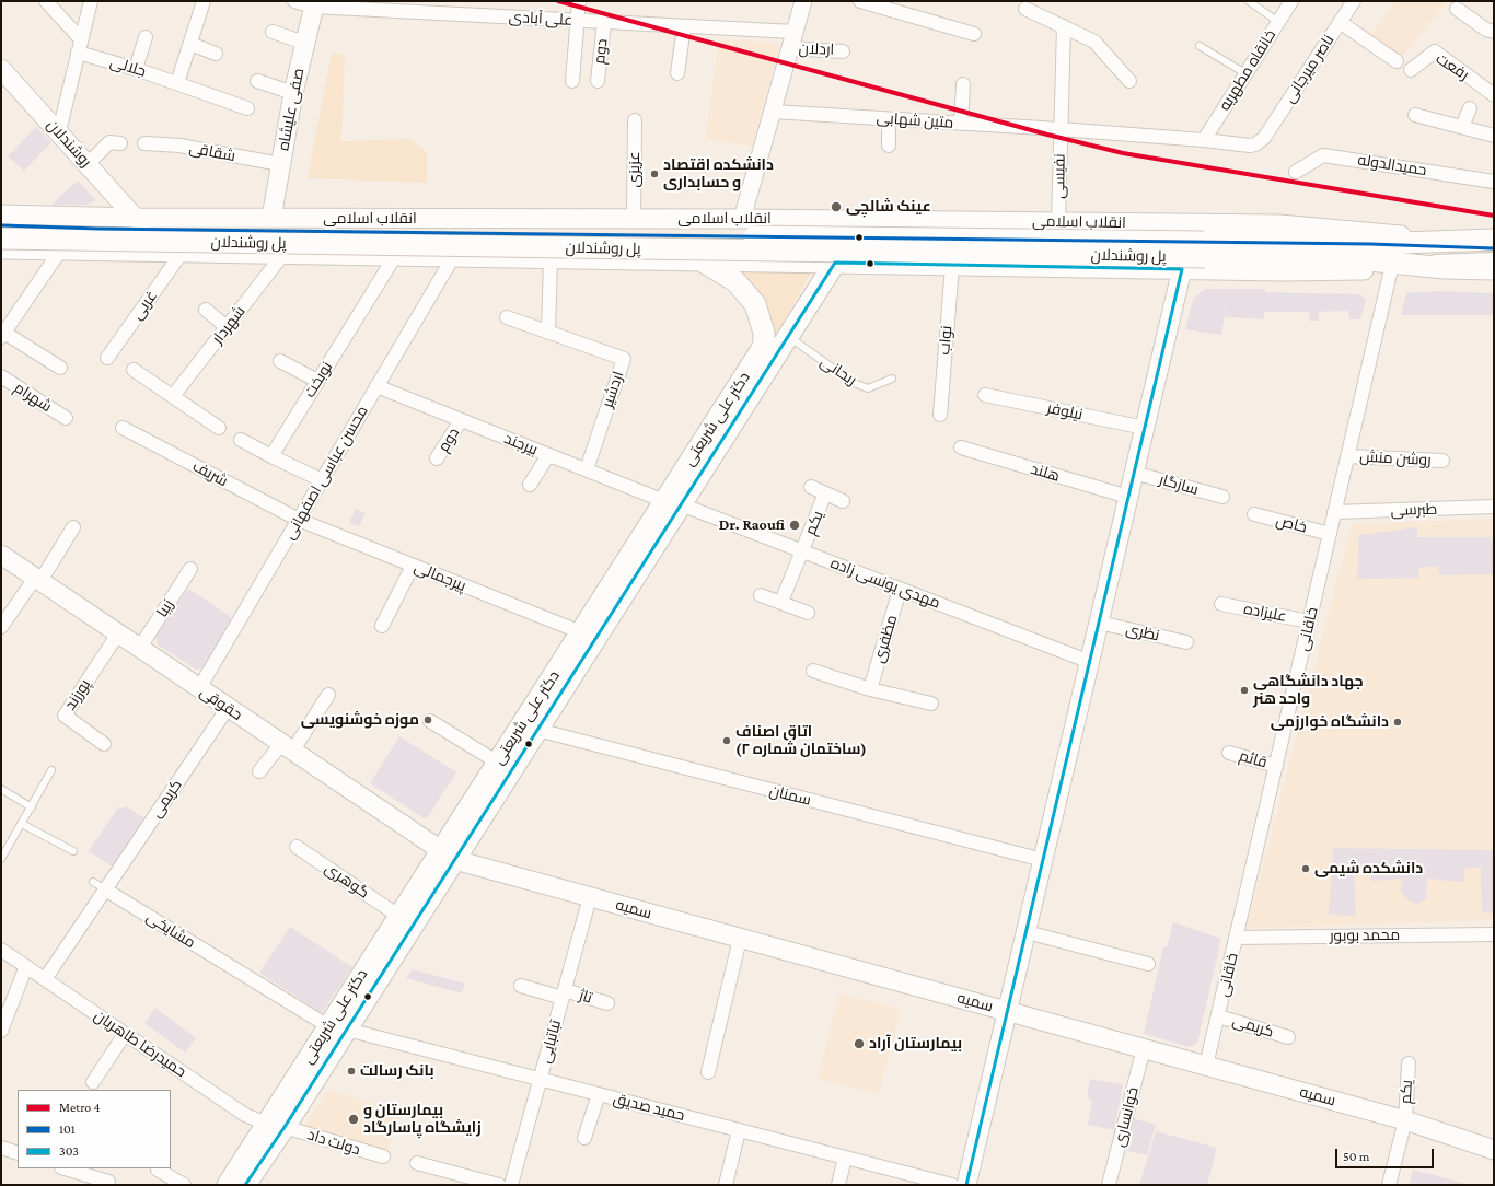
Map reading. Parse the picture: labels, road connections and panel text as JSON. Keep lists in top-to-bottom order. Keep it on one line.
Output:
{"streets":{"main road":["صفی علیشاه","روشندلان","انقلاب اسلامی","پل روشندلان","دکتر علی شریعتی","حقوقی","سمیه"],"street":["علی آبادی","اردلان","دوم","جلالی","رفعت","ناصر میرجانی","خانقاه مطهریه","متین شهابی","شقاقی","حمیدالدوله","عزیزی","نفیسی","غربی","شهردار","نواب","نوبخت","اردشیر","شهرام","نیلوفر","بیرجند","روشن منش","محسن عباسی اصفهانی","هلند","شریف","سازگار","طبرسی","یکم","خاص","پیرجمالی","مهدی یونسی زاده","زیبا","علیزاده","خاقانی","نظری","مظفری","پورزند","قائم","سمنان","کریمی","گوهری","مشایخی","محمد بوبور","تاژ","تباتبایی","حمیدرضا طاهریان","حمید صدیق","خوانساری","دولت داد"],"lane":["ریحانی"]},"crossings":[["علی آبادی","دوم"],["علی آبادی","صفی علیشاه"],["دوم","بیرجند"],["ناصر میرجانی","متین شهابی"],["خانقاه مطهریه","متین شهابی"],["صفی علیشاه","شقاقی"],["صفی علیشاه","انقلاب اسلامی"],["متین شهابی","نفیسی"],["روشندلان","انقلاب اسلامی"],["عزیزی","انقلاب اسلامی"],["نفیسی","انقلاب اسلامی"],["انقلاب اسلامی","پل روشندلان"],["انقلاب اسلامی","غربی"],["انقلاب اسلامی","شهردار"],["انقلاب اسلامی","نواب"],["انقلاب اسلامی","نوبخت"],["انقلاب اسلامی","دکتر علی شریعتی"],["انقلاب اسلامی","محسن عباسی اصفهانی"],["انقلاب اسلامی","خاقانی"],["ریحانی","دکتر علی شریعتی"],["اردشیر","بیرجند"],["دکتر علی شریعتی","بیرجند"],["دکتر علی شریعتی","پیرجمالی"],["دکتر علی شریعتی","مهدی یونسی زاده"],["دکتر علی شریعتی","حقوقی"],["دکتر علی شریعتی","سمنان"],["دکتر علی شریعتی","گوهری"],["دکتر علی شریعتی","سمیه"],["دکتر علی شریعتی","مشایخی"],["دکتر علی شریعتی","حمیدرضا طاهریان"],["دکتر علی شریعتی","حمید صدیق"],["دکتر علی شریعتی","دولت داد"],["بیرجند","محسن عباسی اصفهانی"],["بیرجند","مهدی یونسی زاده"],["روشن منش","خاقانی"],["محسن عباسی اصفهانی","شریف"],["محسن عباسی اصفهانی","پیرجمالی"],["محسن عباسی اصفهانی","حقوقی"],["شریف","پیرجمالی"],["طبرسی","خاقانی"],["یکم","مهدی یونسی زاده"],["یکم","سمیه"],["خاص","خاقانی"],["مهدی یونسی زاده","مظفری"],["زیبا","حقوقی"],["علیزاده","خاقانی"],["خاقانی","قائم"],["خاقانی","کریمی"],["خاقانی","سمیه"],["خاقانی","محمد بوبور"],["پورزند","حقوقی"],["حقوقی","کریمی"],["حقوقی","سمیه"],["کریمی","مشایخی"],["سمیه","تباتبایی"],["سمیه","خوانساری"],["مشایخی","حمید صدیق"],["تاژ","تباتبایی"],["تباتبایی","حمید صدیق"],["حمیدرضا طاهریان","دولت داد"]],"places":["دانشکده اقتصاد و حسابداری","عينک شالچی","Dr. Raoufi","جهاد دانشگاهی واحد هنر","موزه خوشنویسی","دانشگاه خوارزمی","اتاق اصناف (ساختمان شماره ۲)","دانشکده شیمی","بیمارستان آراد","بانک رسالت","بیمارستان و زایشگاه پاسارگاد"],"lines":["metro line 4","transit line 101","transit line 303"],"legend":["Metro 4","101","303"],"scale_bar":"50 m"}
